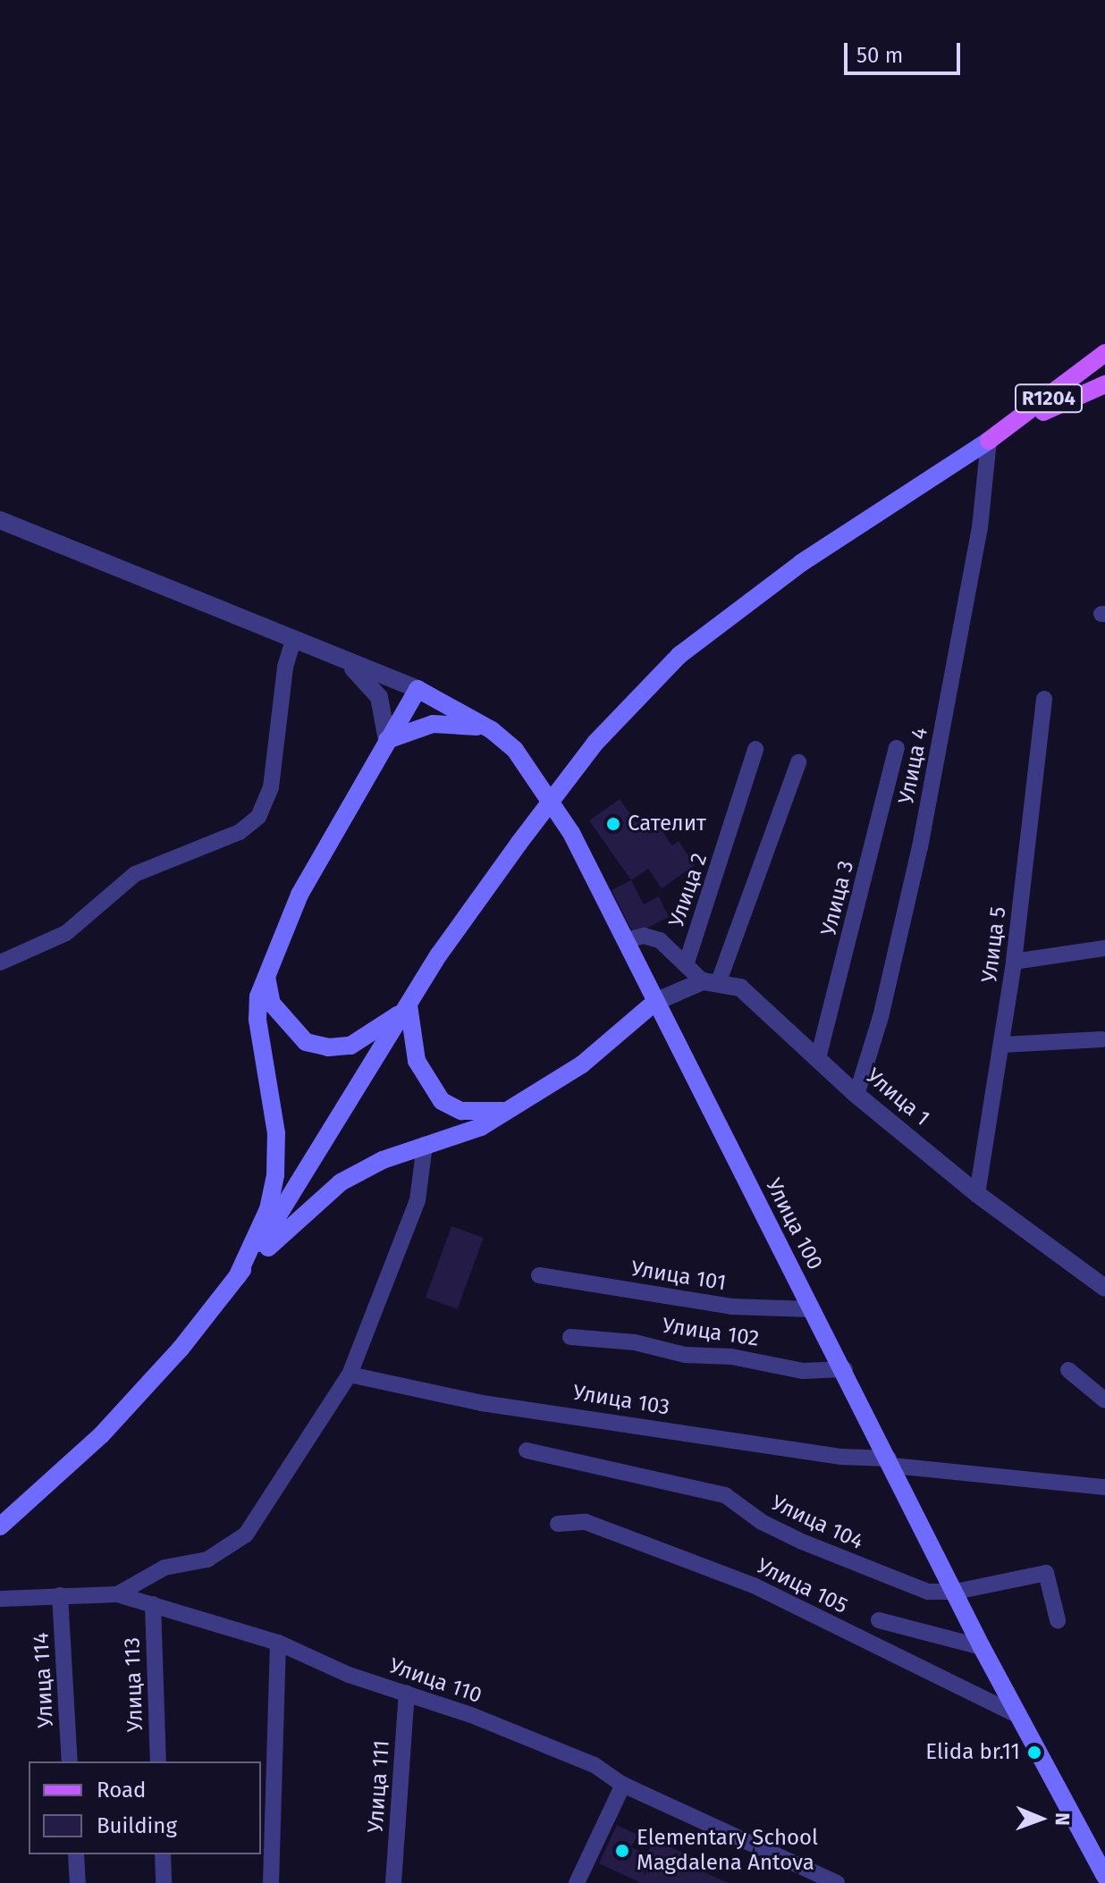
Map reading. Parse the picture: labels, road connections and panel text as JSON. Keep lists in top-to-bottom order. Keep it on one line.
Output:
{"streets":{"main road":["R1204","Улица 100"],"street":["Улица 4","Улица 2","Улица 3","Улица 5","Улица 1","Улица 101","Улица 102","Улица 103","Улица 104","Улица 105","Улица 114","Улица 110","Улица 113","Улица 111"]},"crossings":[["R1204","Улица 4"],["Улица 4","Улица 1"],["Улица 3","Улица 1"],["Улица 5","Улица 1"],["Улица 100","Улица 101"],["Улица 100","Улица 102"],["Улица 100","Улица 103"],["Улица 100","Улица 104"],["Улица 100","Улица 105"],["Улица 114","Улица 110"],["Улица 110","Улица 113"],["Улица 110","Улица 111"]],"places":["Сателит","Elida br.11","Elementary School Magdalena Antova"],"legend":["Road","Building"],"scale_bar":"50 m","north":"right"}
